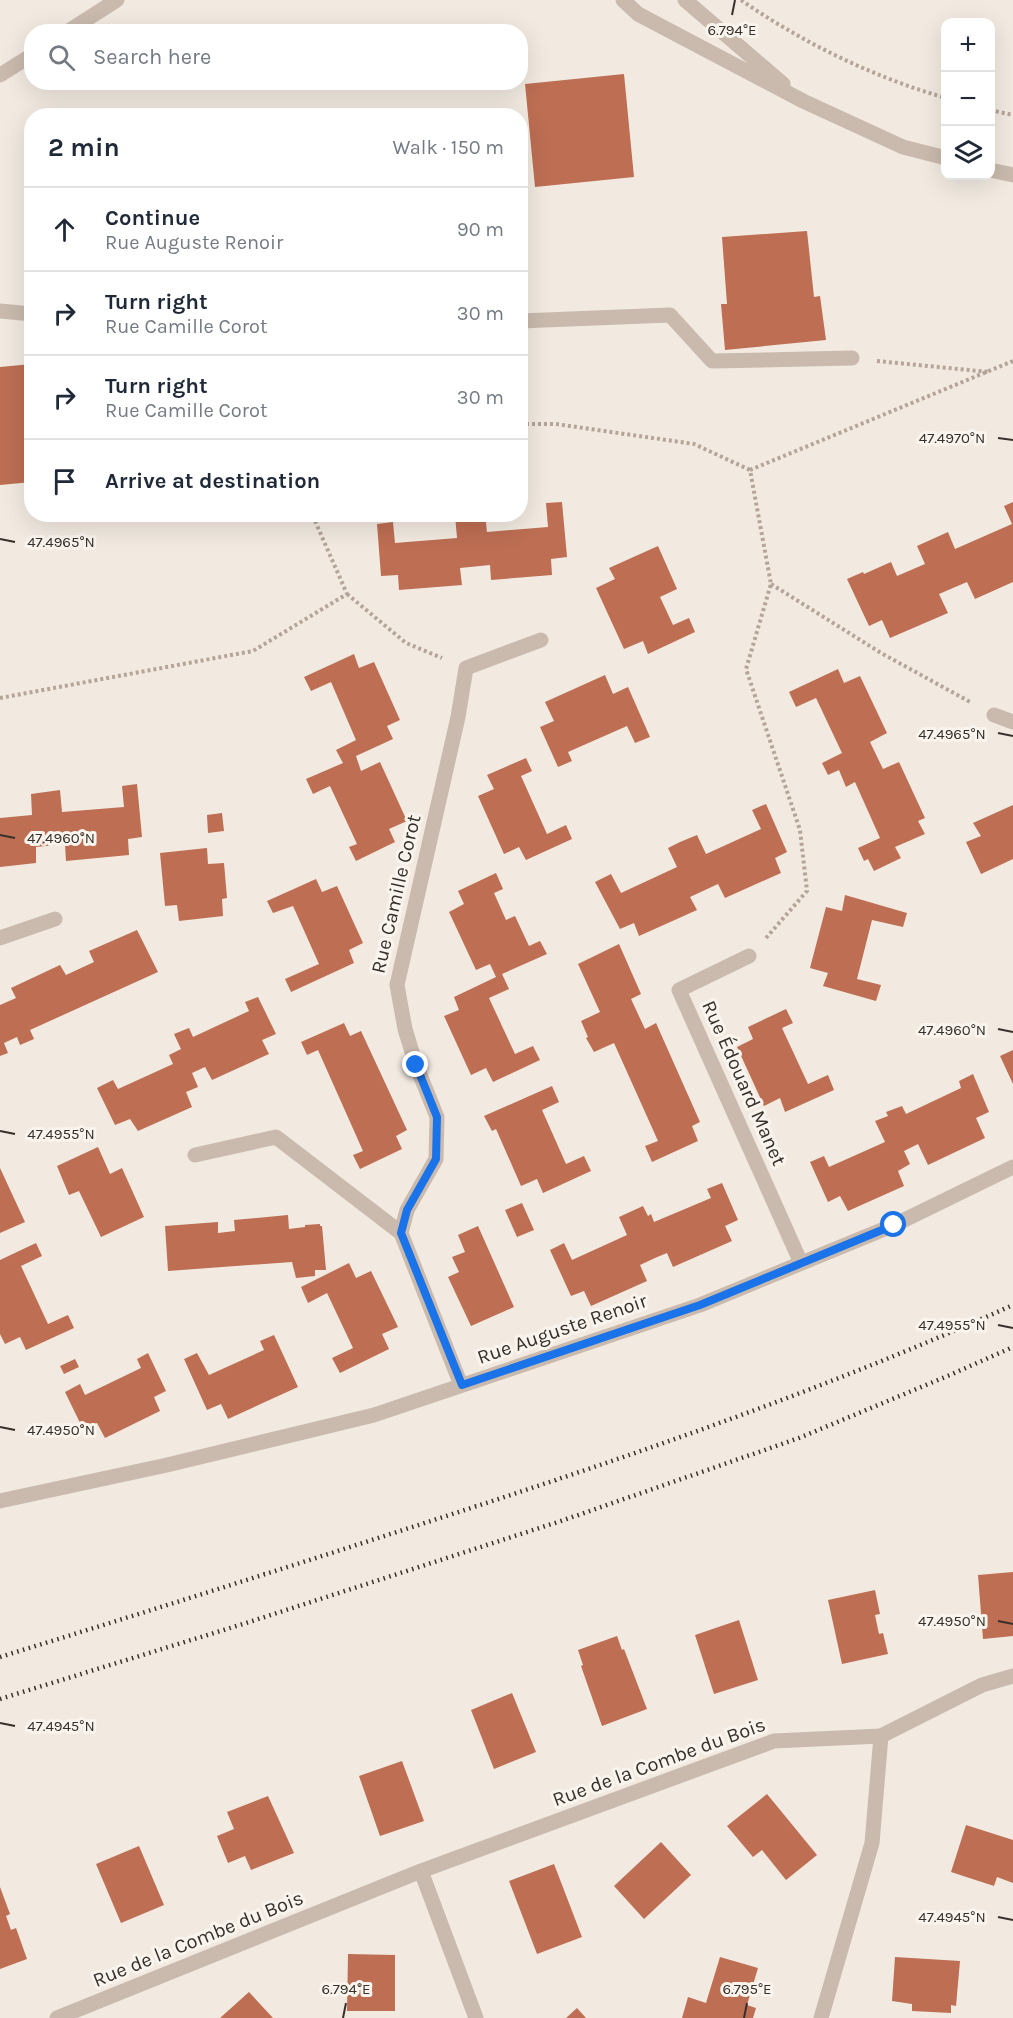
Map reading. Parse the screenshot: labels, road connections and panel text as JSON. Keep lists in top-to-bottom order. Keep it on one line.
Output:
{"streets":{"street":["Rue Camille Corot","Rue Édouard Manet","Rue Auguste Renoir","Rue de la Combe du Bois"]},"crossings":[["Rue Édouard Manet","Rue Auguste Renoir"]],"page":{"map_buttons":["+","−"],"search":"Search here","heading":["2 min","Walk · 150 m"],"list":[["Continue","Rue Auguste Renoir","90 m"],["Turn right","Rue Camille Corot","30 m"],["Turn right","Rue Camille Corot","30 m"],"Arrive at destination"]},"coordinates":["6.794°E","47.4970°N","47.4965°N","47.4960°N","47.4955°N","47.4950°N","47.4945°N","6.795°E"]}
